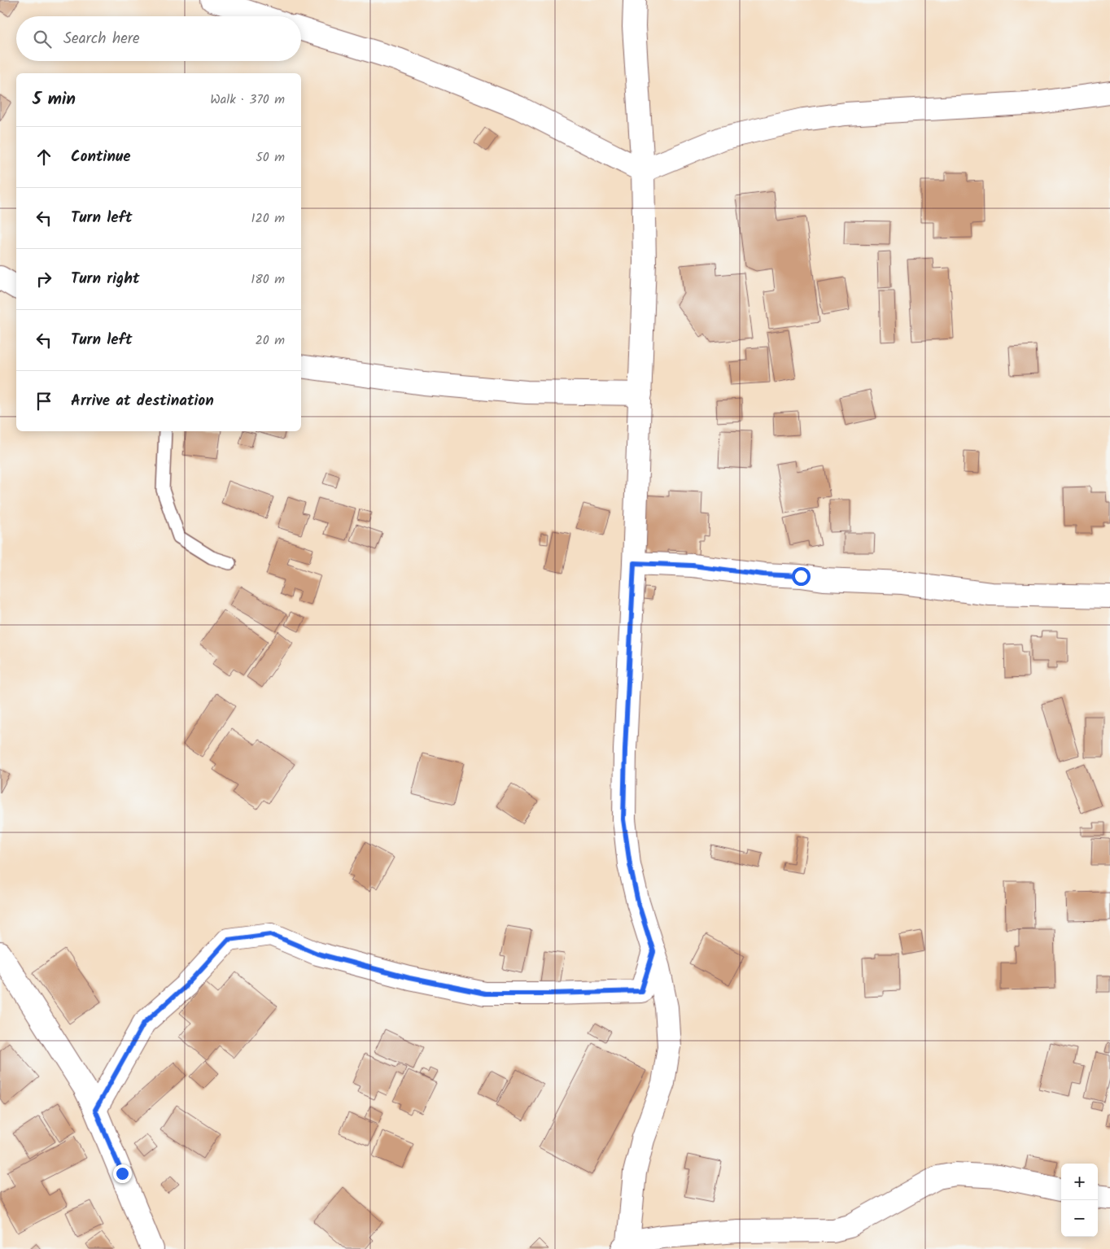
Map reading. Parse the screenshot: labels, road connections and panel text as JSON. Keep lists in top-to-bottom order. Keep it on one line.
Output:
{"page":{"search":"Search here","heading":["5 min","Walk · 370 m"],"list":[["Continue","50 m"],["Turn left","120 m"],["Turn right","180 m"],["Turn left","20 m"],"Arrive at destination"],"map_buttons":["+","−"]}}
